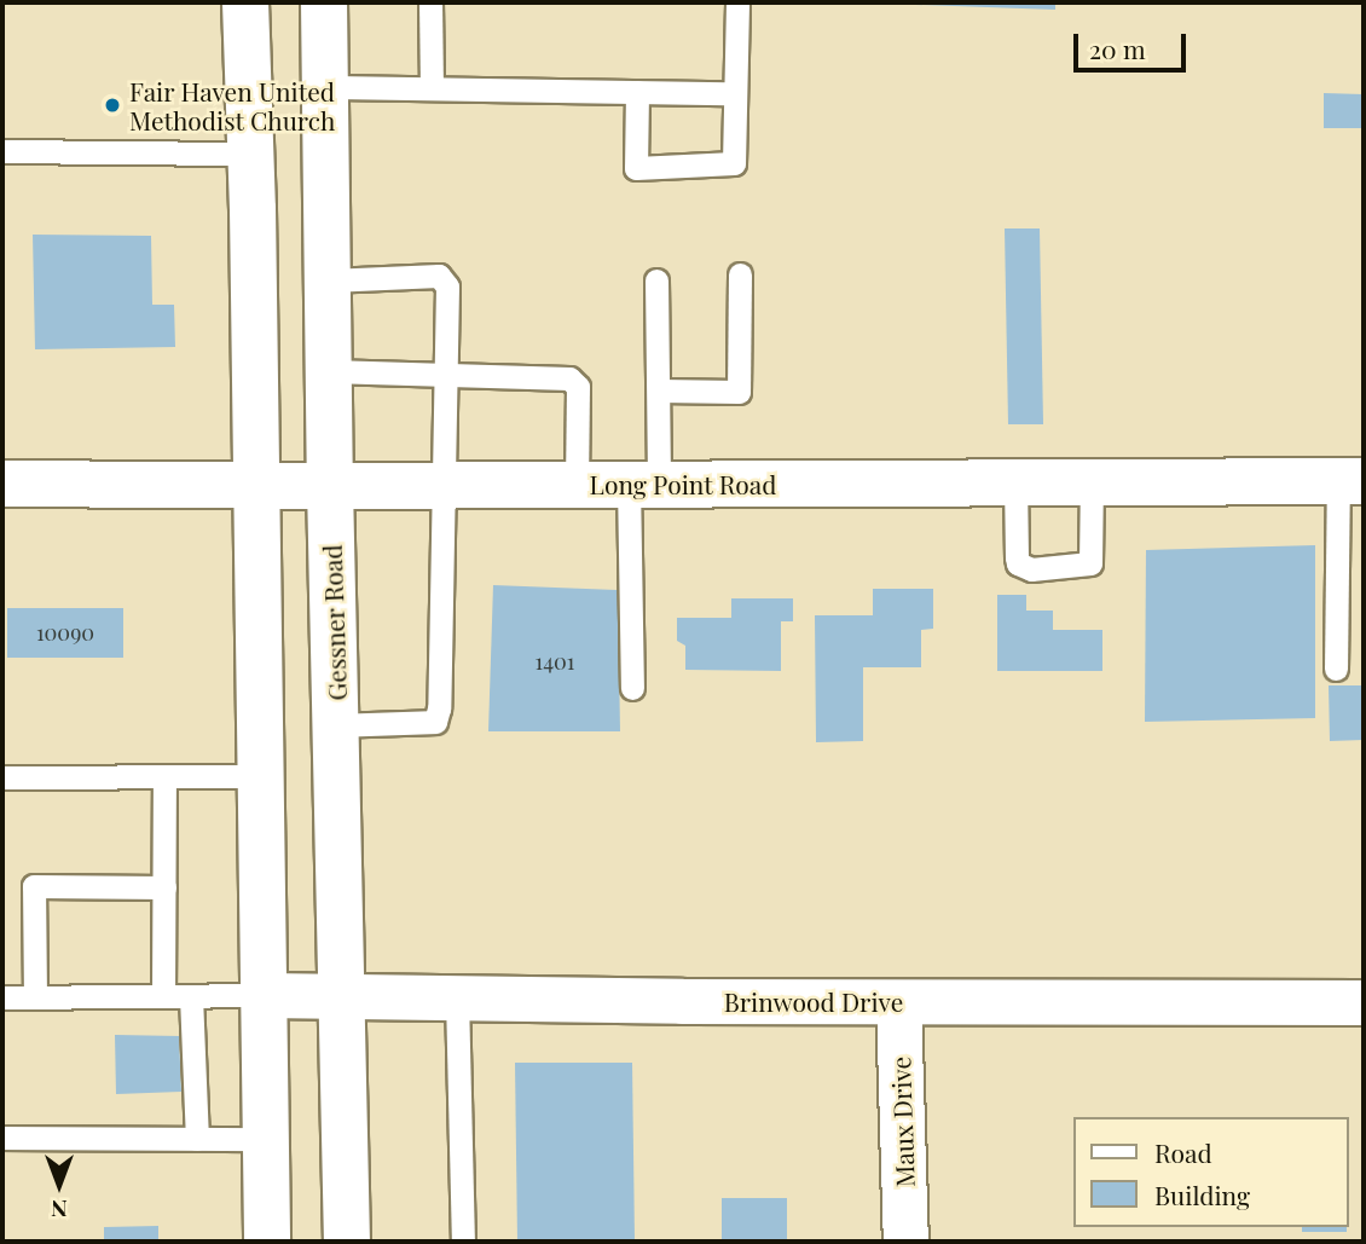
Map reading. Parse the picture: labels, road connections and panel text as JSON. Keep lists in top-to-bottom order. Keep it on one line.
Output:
{"streets":{"main road":["Long Point Road","Gessner Road"],"street":["Brinwood Drive","Maux Drive"]},"crossings":[["Long Point Road","Gessner Road"],["Gessner Road","Brinwood Drive"],["Brinwood Drive","Maux Drive"]],"places":["Fair Haven United Methodist Church"],"house_numbers":["10090","1401"],"legend":["Road","Building"],"scale_bar":"20 m","north":"bottom"}
